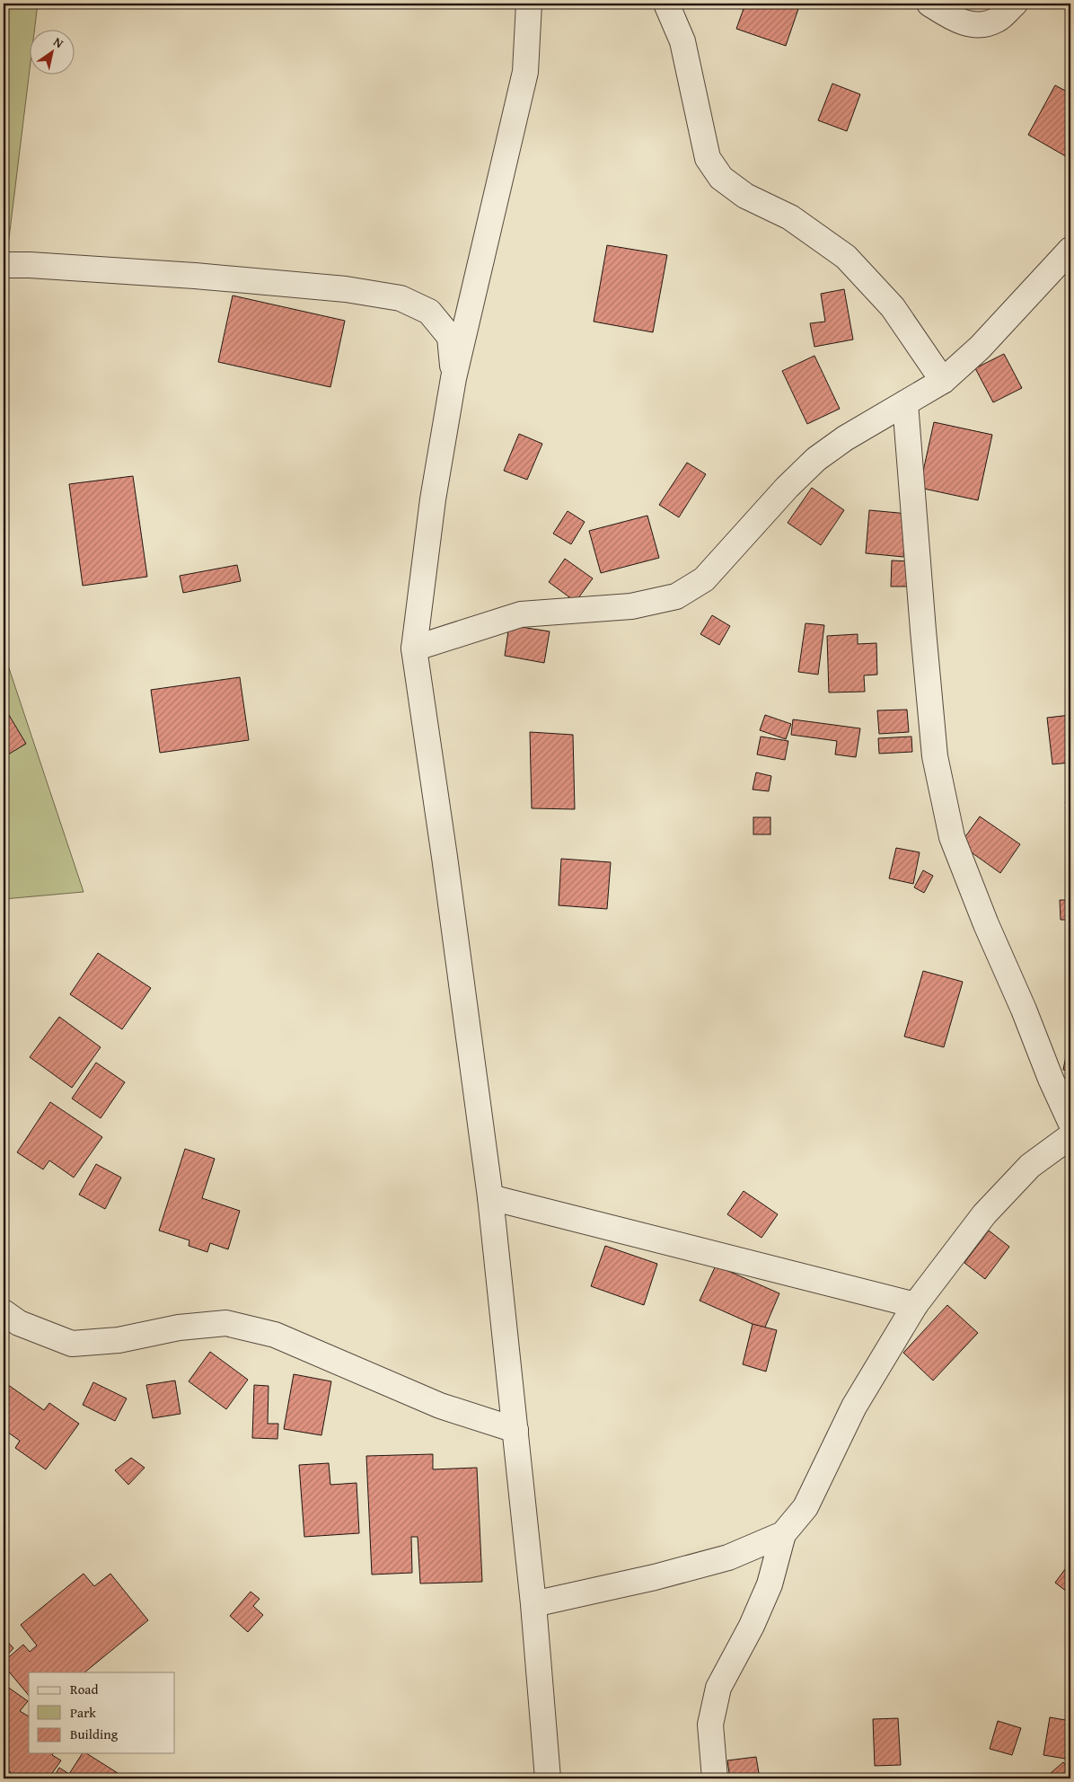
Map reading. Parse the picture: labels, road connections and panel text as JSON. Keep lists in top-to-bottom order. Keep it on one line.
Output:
{"legend":["Road","Park","Building"],"north":"top right"}
